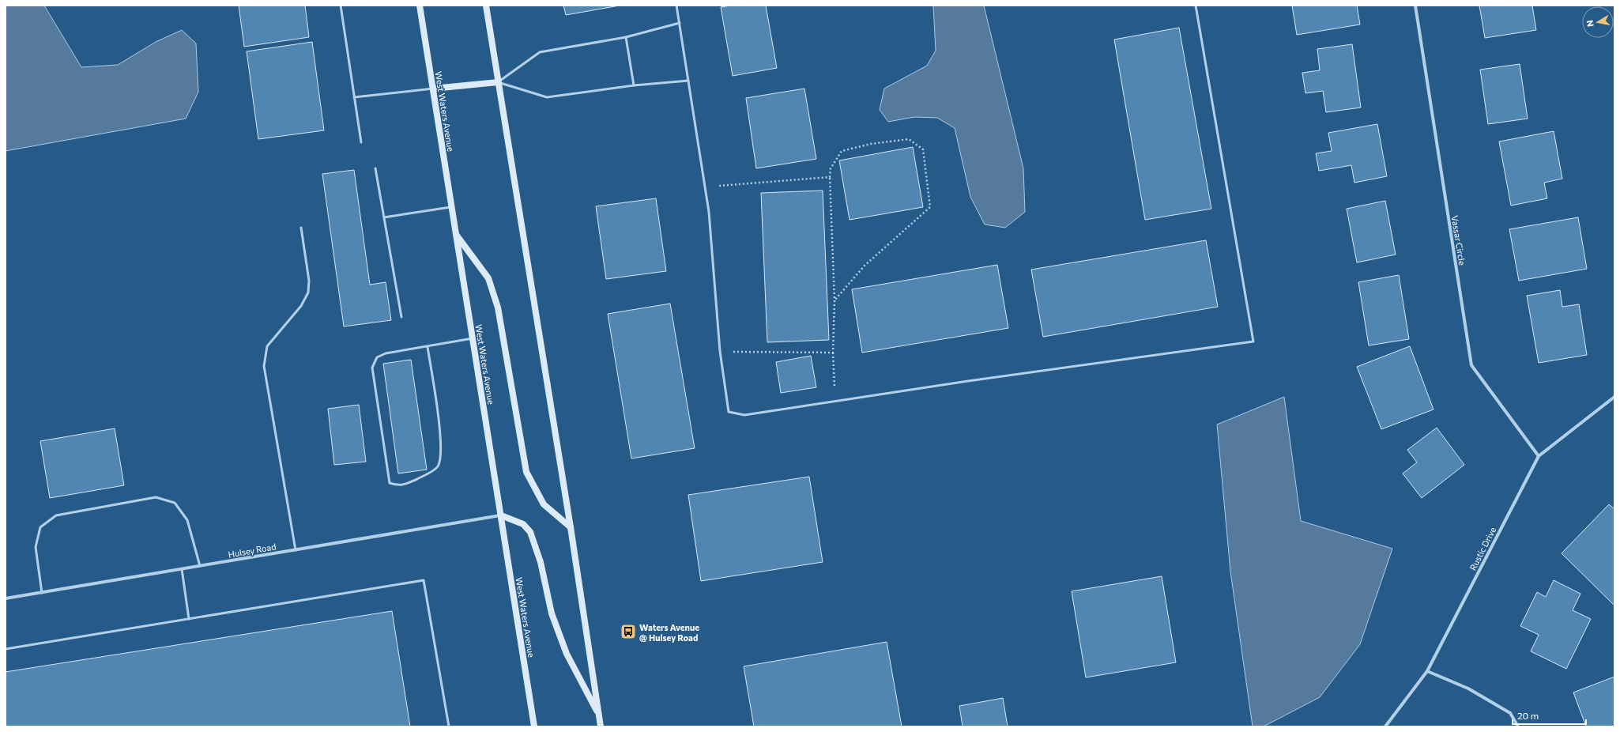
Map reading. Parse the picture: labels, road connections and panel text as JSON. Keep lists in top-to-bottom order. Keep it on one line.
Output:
{"streets":{"main road":["West Waters Avenue"],"street":["Vassar Circle","Rustic Drive","Hulsey Road"]},"crossings":[["West Waters Avenue","Hulsey Road"],["Vassar Circle","Rustic Drive"]],"places":{"bus stop":["Waters Avenue @ Hulsey Road"]},"scale_bar":"20 m","north":"left"}
